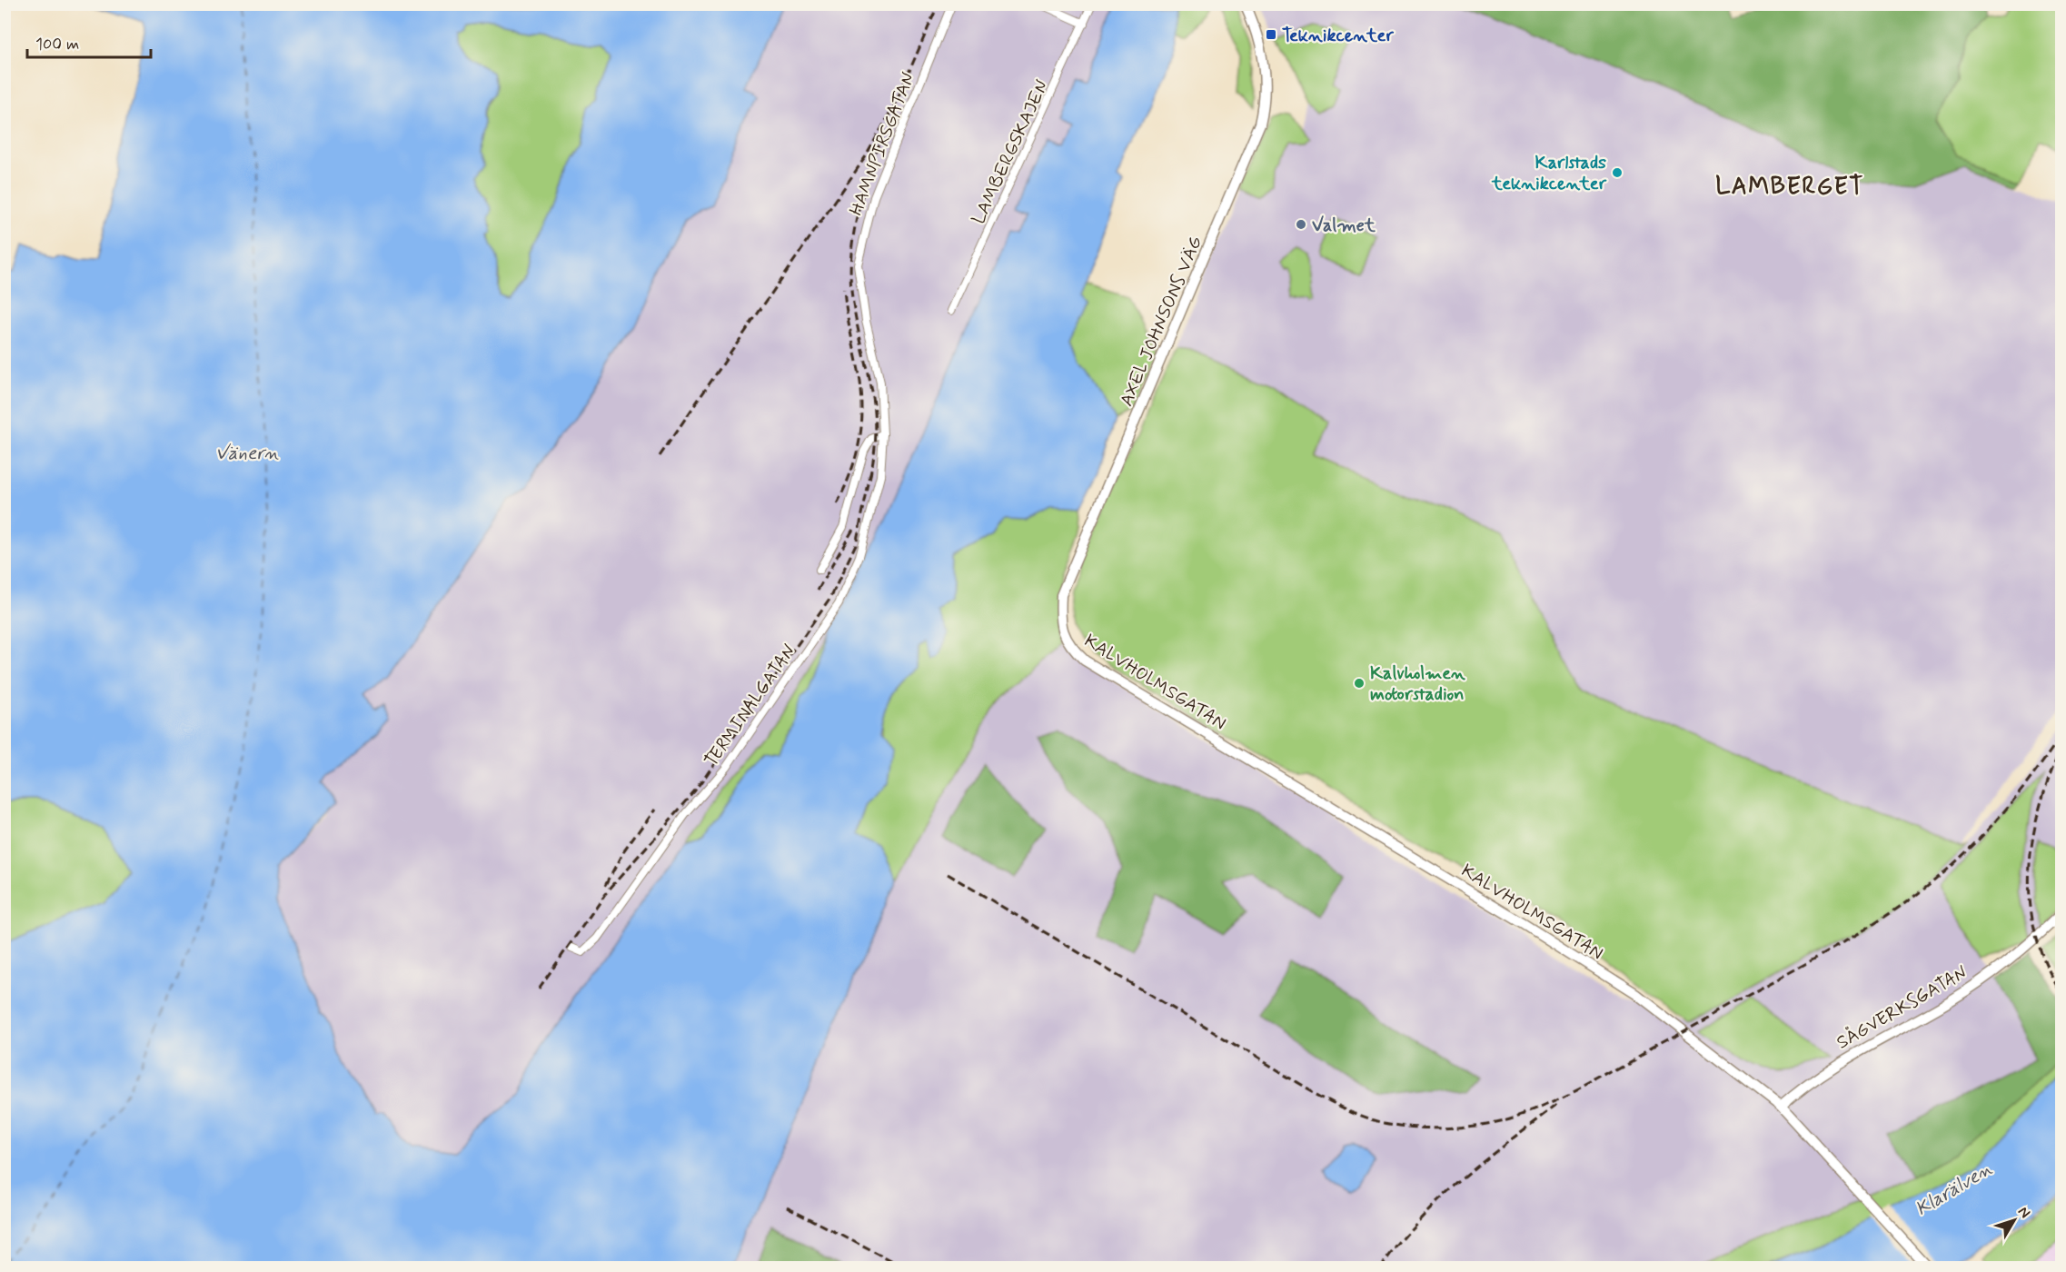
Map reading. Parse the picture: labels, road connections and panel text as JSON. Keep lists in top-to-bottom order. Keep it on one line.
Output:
{"streets":{"street":["HAMNPIRSGATAN","LAMBERGSKAJEN","AXEL JOHNSONS VÄG","KALVHOLMSGATAN","TERMINALGATAN","SÅGVERKSGATAN"]},"crossings":[["HAMNPIRSGATAN","TERMINALGATAN"],["AXEL JOHNSONS VÄG","KALVHOLMSGATAN"],["KALVHOLMSGATAN","SÅGVERKSGATAN"]],"districts":["LAMBERGET"],"water":["Vänern","Klarälven"],"places":{"transit":["Teknikcenter"],"other":["Karlstads teknikcenter","Valmet","Kalvholmen motorstadion"]},"scale_bar":"100 m","north":"top right"}
